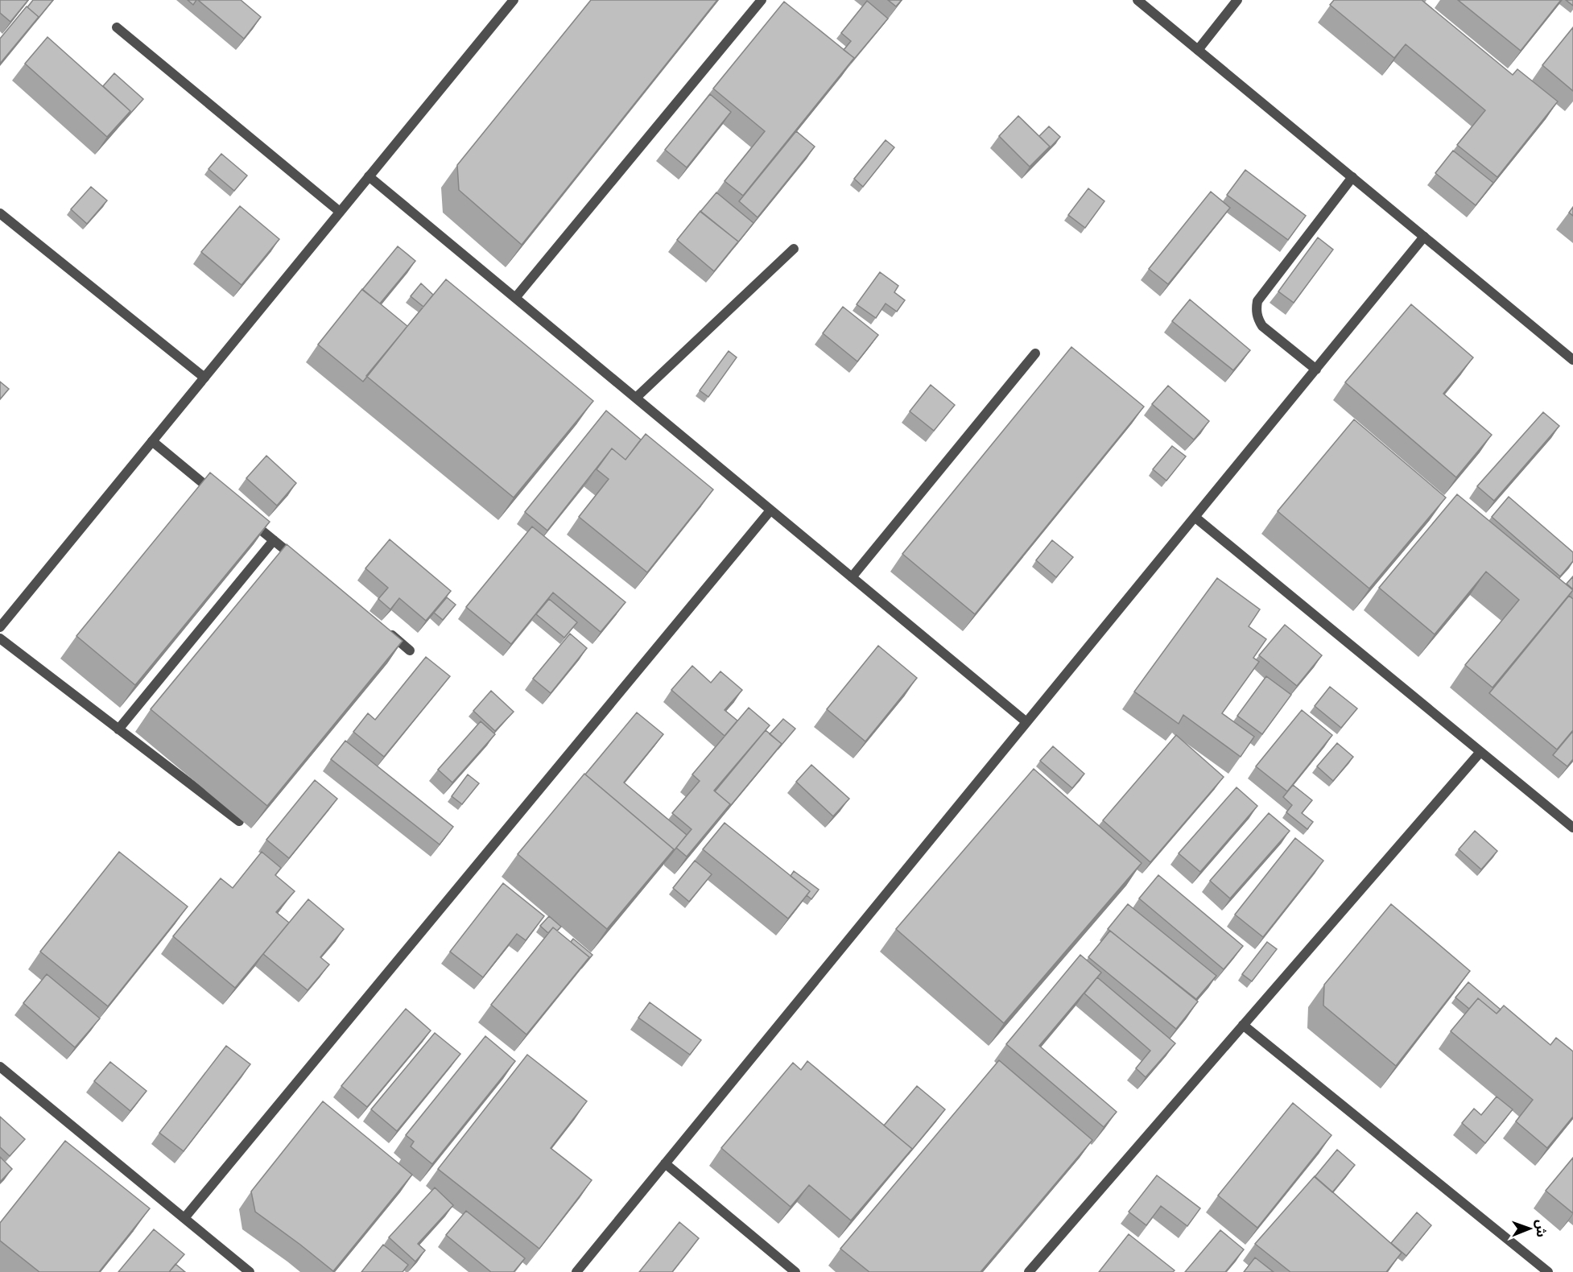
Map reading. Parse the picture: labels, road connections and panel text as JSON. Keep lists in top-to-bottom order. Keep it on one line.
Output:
{"north":"right"}
